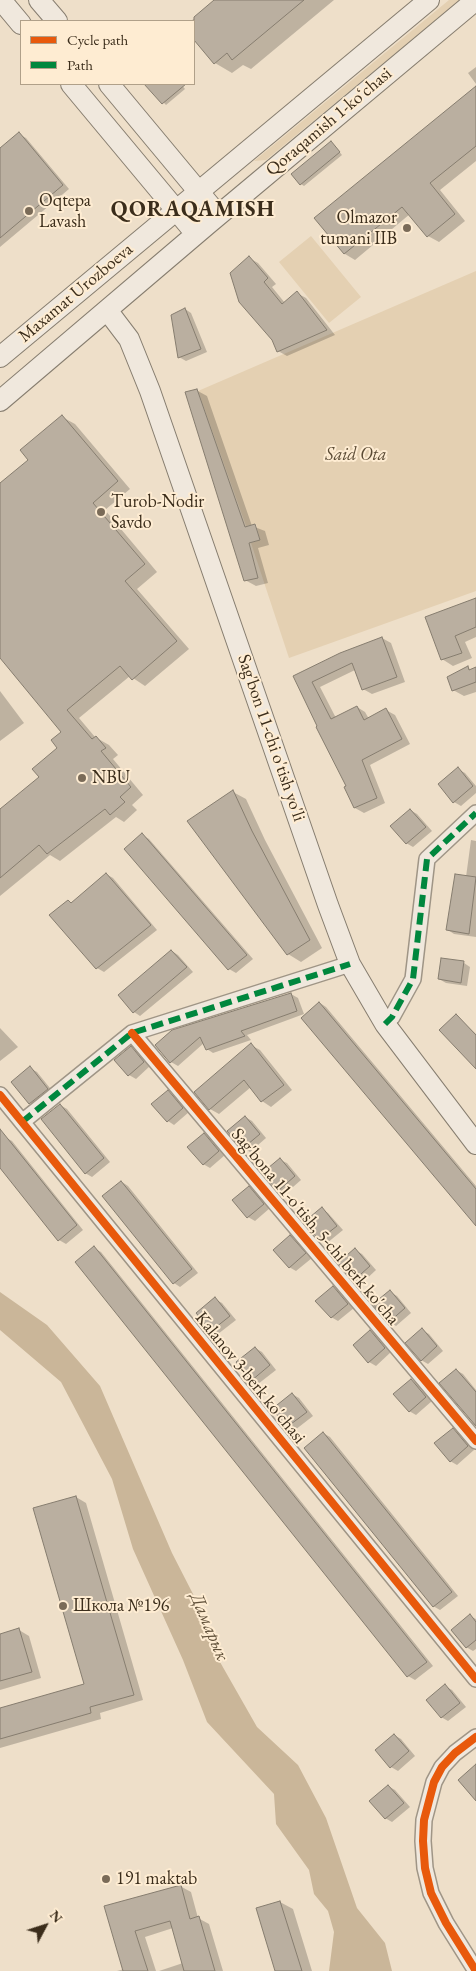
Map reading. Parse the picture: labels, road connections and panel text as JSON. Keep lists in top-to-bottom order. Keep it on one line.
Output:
{"streets":{"main road":["Qoraqamish 1-koʻchasi","Maxamat Urozboeva","Sag'bon 11-chi o'tish yo'li"],"street":["Sag'bona 11-o'tish, 5-chi berk ko'cha","Kalanov 3-berk ko'chasi"]},"crossings":[["Qoraqamish 1-koʻchasi","Maxamat Urozboeva"],["Qoraqamish 1-koʻchasi","Sag'bon 11-chi o'tish yo'li"]],"districts":["QORAQAMISH"],"water":["Дамарык"],"parks":["Said Ota"],"places":["Oqtepa Lavash","Olmazor tumani IIB","Turob-Nodir Savdo","NBU","Школа №196","191 maktab"],"legend":["Cycle path","Path"],"north":"top right"}
